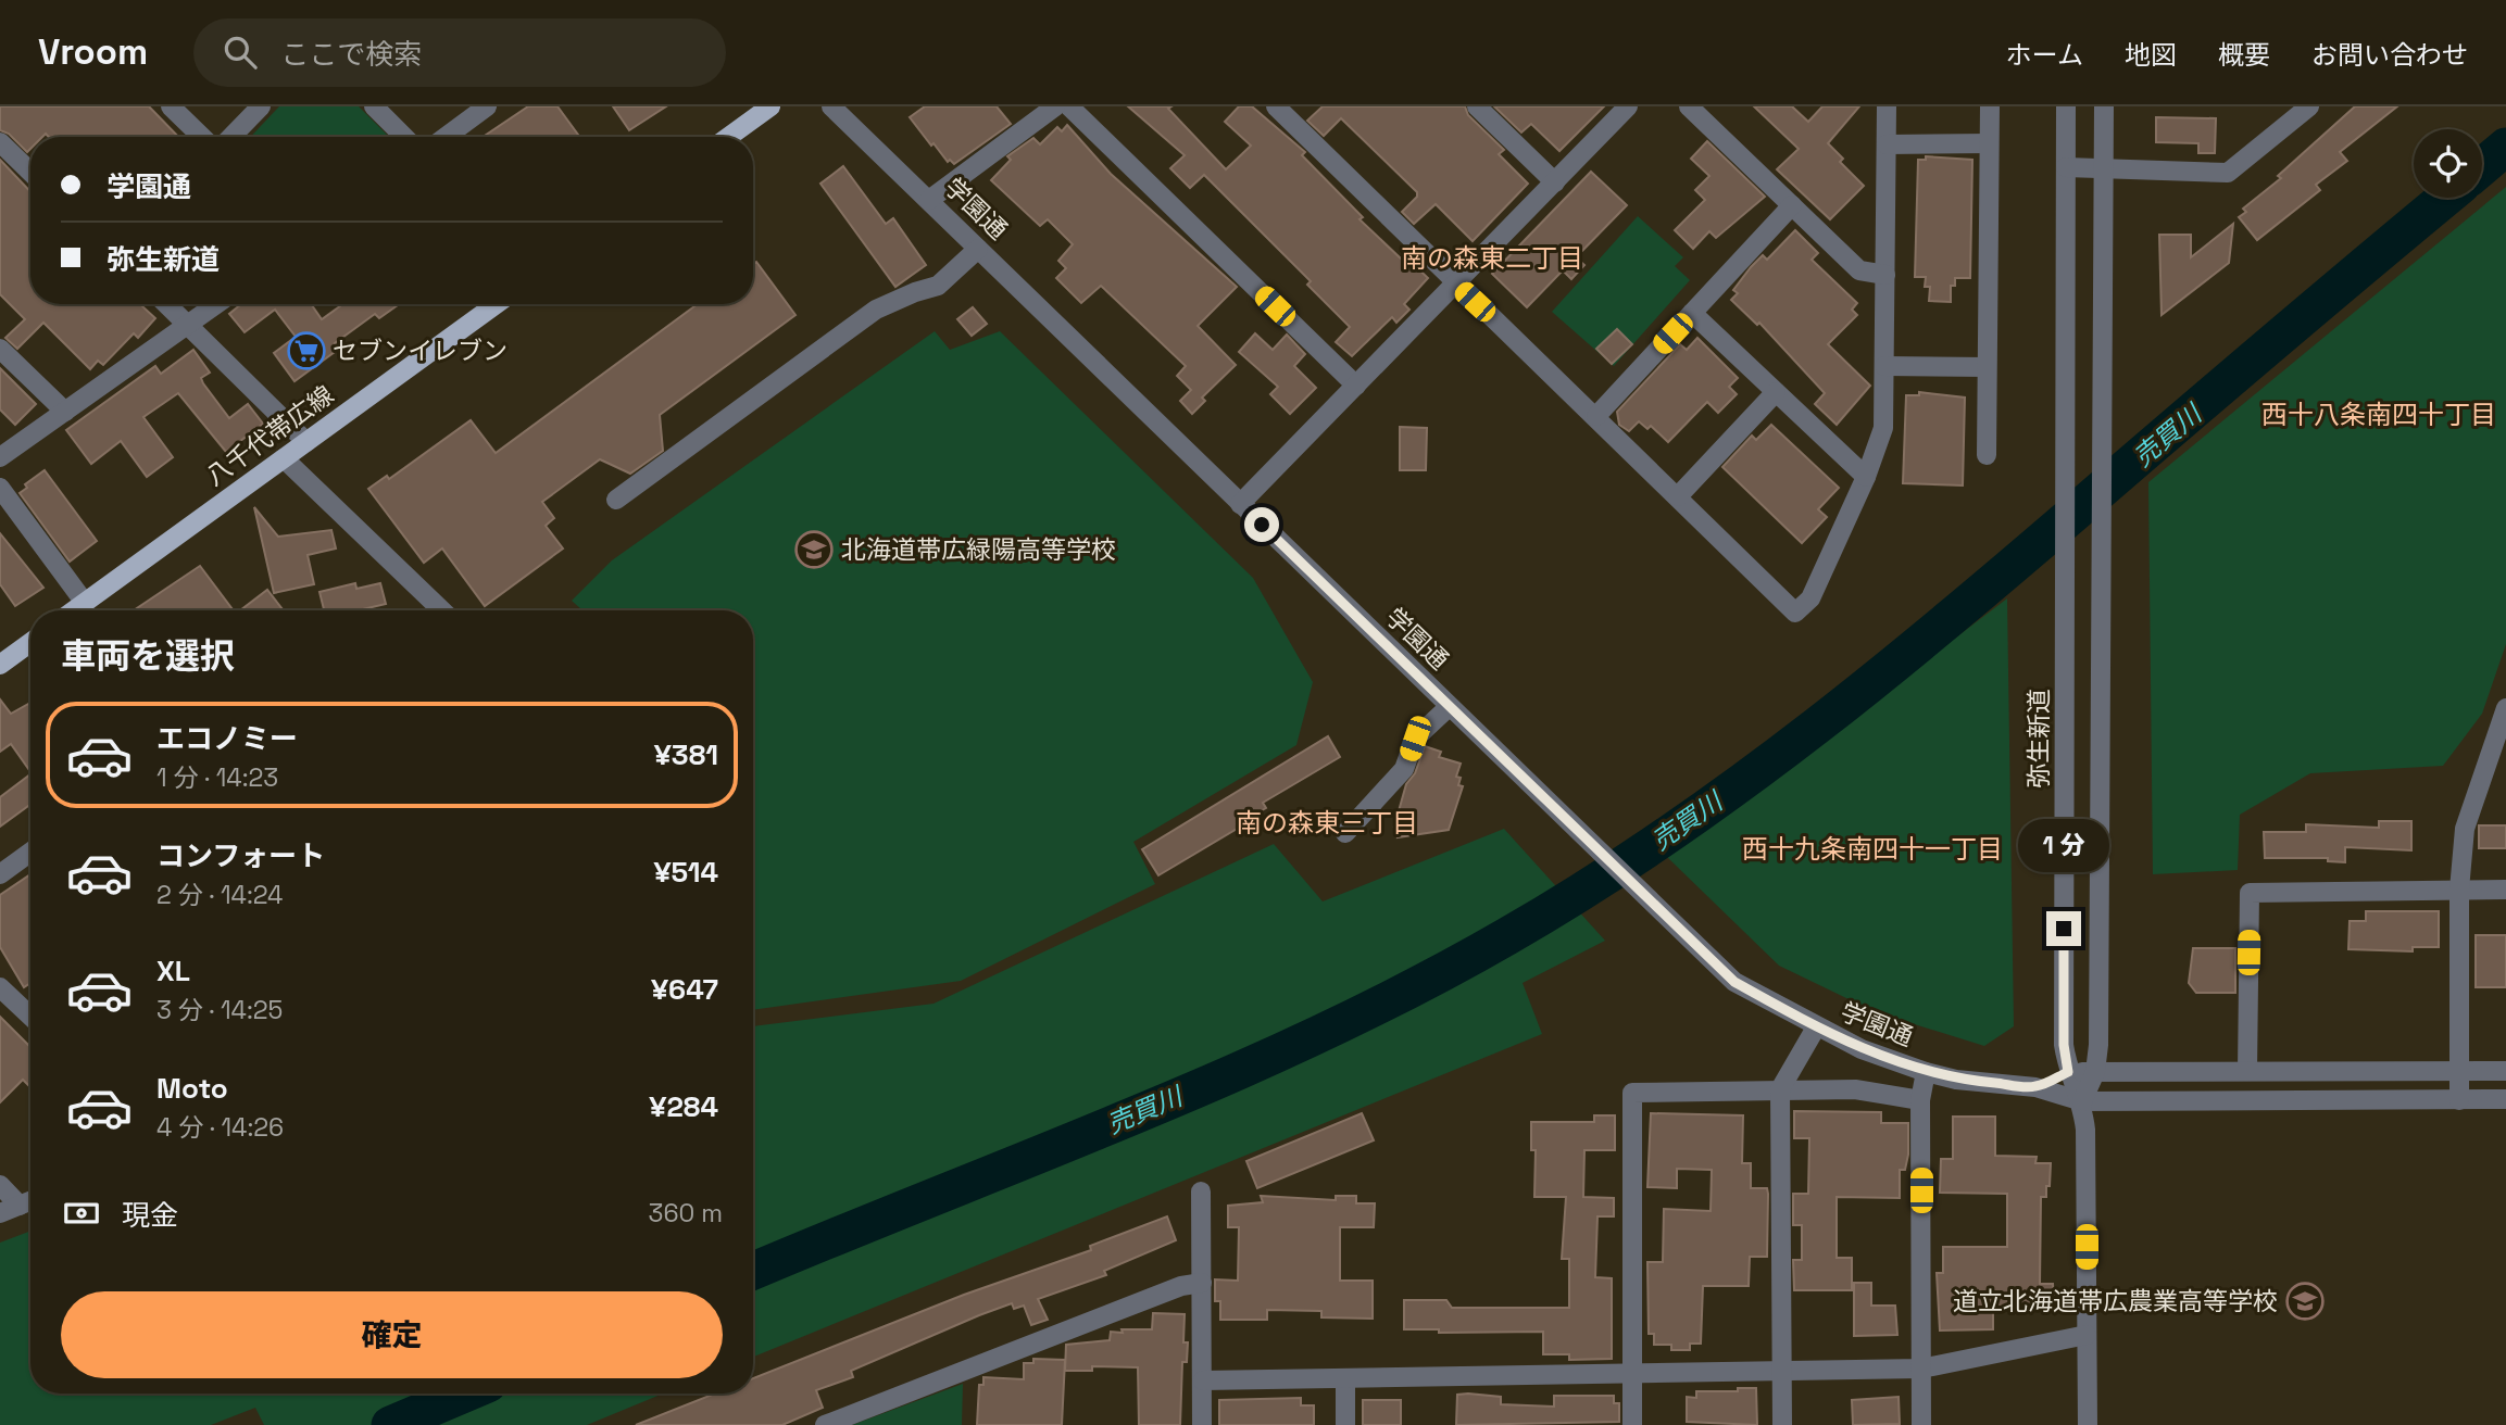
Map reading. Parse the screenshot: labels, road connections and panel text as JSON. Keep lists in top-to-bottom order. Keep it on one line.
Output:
{"streets":{"main road":["八千代帯広線"],"street":["学園通","弥生新道"]},"crossings":[["学園通","弥生新道"]],"districts":["南の森東二丁目","西十八条南四十丁目","南の森東三丁目","西十九条南四十一丁目"],"water":["売買川"],"places":{"supermarket":["セブンイレブン"],"school or university":["北海道帯広緑陽高等学校","道立北海道帯広農業高等学校"]},"page":{"header":"Vroom","search":"ここで検索","nav":["ホーム","地図","概要","お問い合わせ"],"banner":["学園通","弥生新道"],"heading":"車両を選択","list":[{"name":"エコノミー","note":"1 分 · 14:23","value":"¥381"},{"name":"コンフォート","note":"2 分 · 14:24","value":"¥514"},{"name":"XL","note":"3 分 · 14:25","value":"¥647"},{"name":"Moto","note":"4 分 · 14:26","value":"¥284"}],"bubble":"1 分","pay":["現金","360 m"],"buttons":"確定"}}
